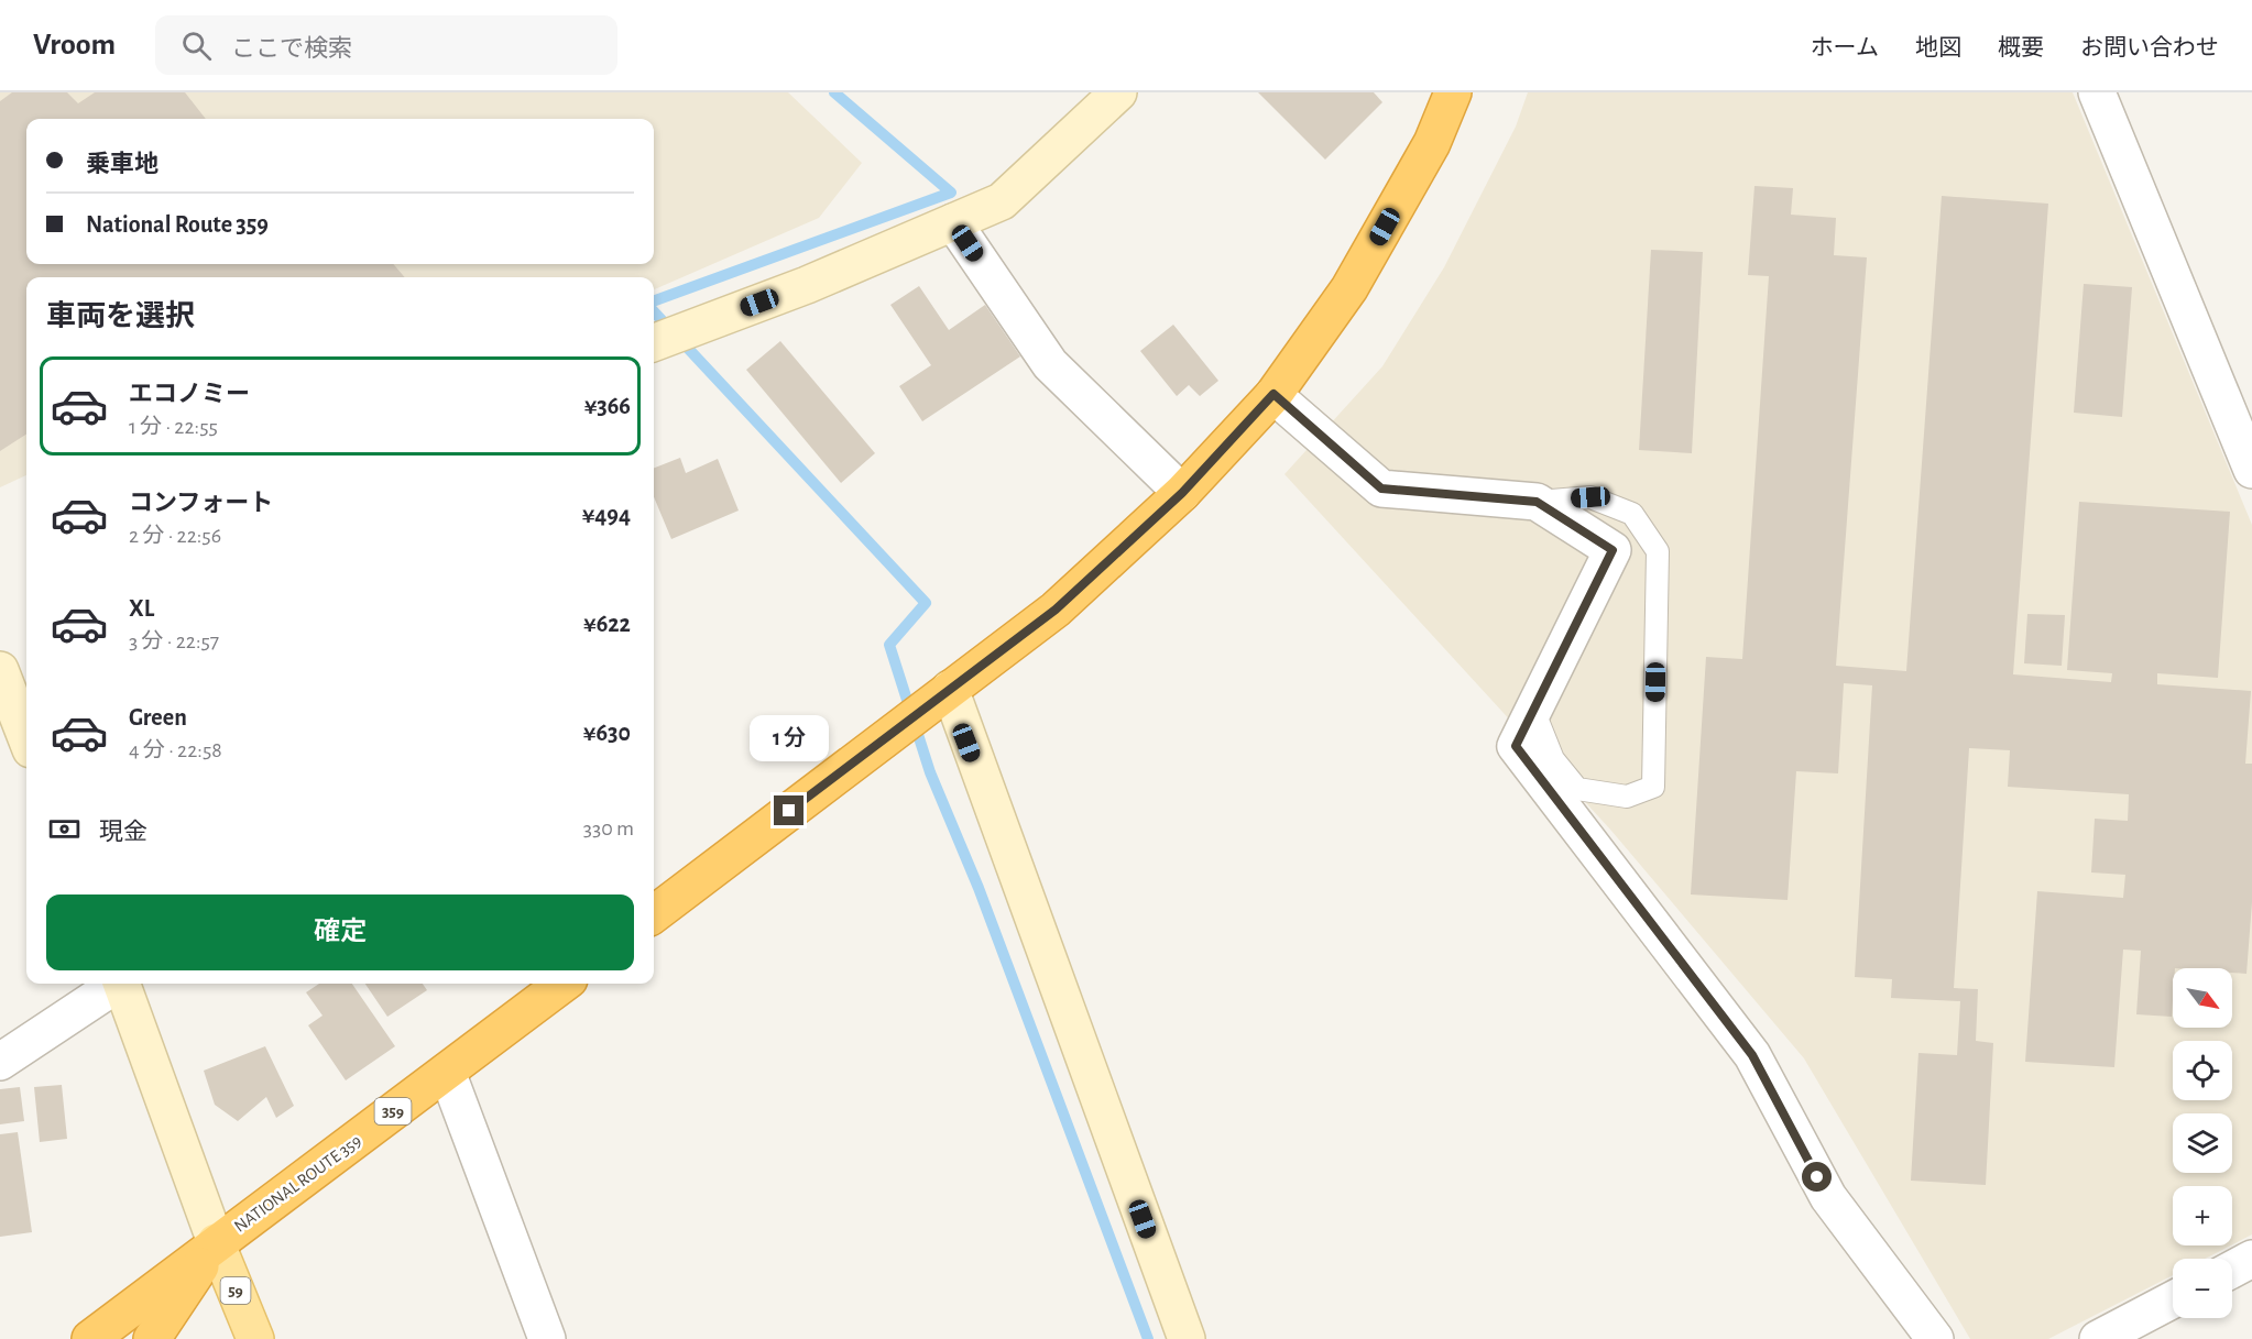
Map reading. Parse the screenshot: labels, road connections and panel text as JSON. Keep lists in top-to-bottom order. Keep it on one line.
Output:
{"streets":{"highway":["359","NATIONAL ROUTE 359"],"main road":["59"]},"crossings":[["NATIONAL ROUTE 359","59"]],"north":"bottom right","page":{"header":"Vroom","search":"ここで検索","nav":["ホーム","地図","概要","お問い合わせ"],"banner":["乗車地","National Route 359"],"heading":"車両を選択","list":[{"name":"エコノミー","note":"1 分 · 22:55","value":"¥366"},{"name":"コンフォート","note":"2 分 · 22:56","value":"¥494"},{"name":"XL","note":"3 分 · 22:57","value":"¥622"},{"name":"Green","note":"4 分 · 22:58","value":"¥630"}],"bubble":"1 分","pay":["現金","330 m"],"buttons":"確定","map_buttons":["+","−"]}}
